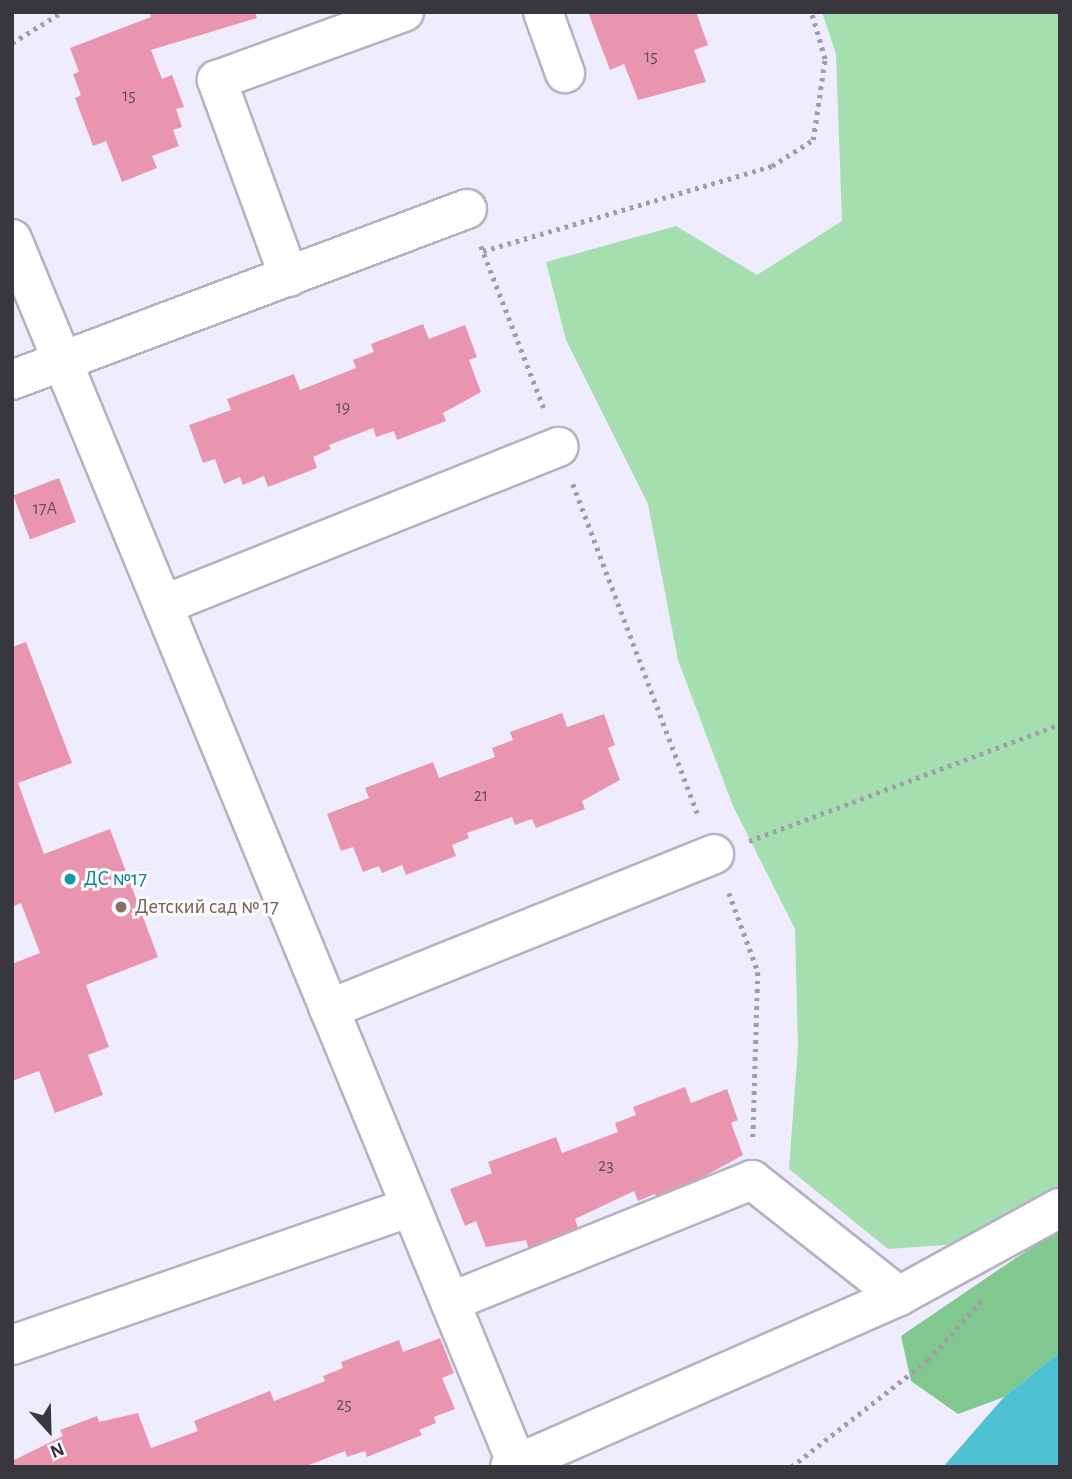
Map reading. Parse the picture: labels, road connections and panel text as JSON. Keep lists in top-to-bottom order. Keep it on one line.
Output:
{"places":["ДС №17","Детский сад № 17"],"house_numbers":["15","15","19","17А","21","23","25"],"north":"bottom"}
